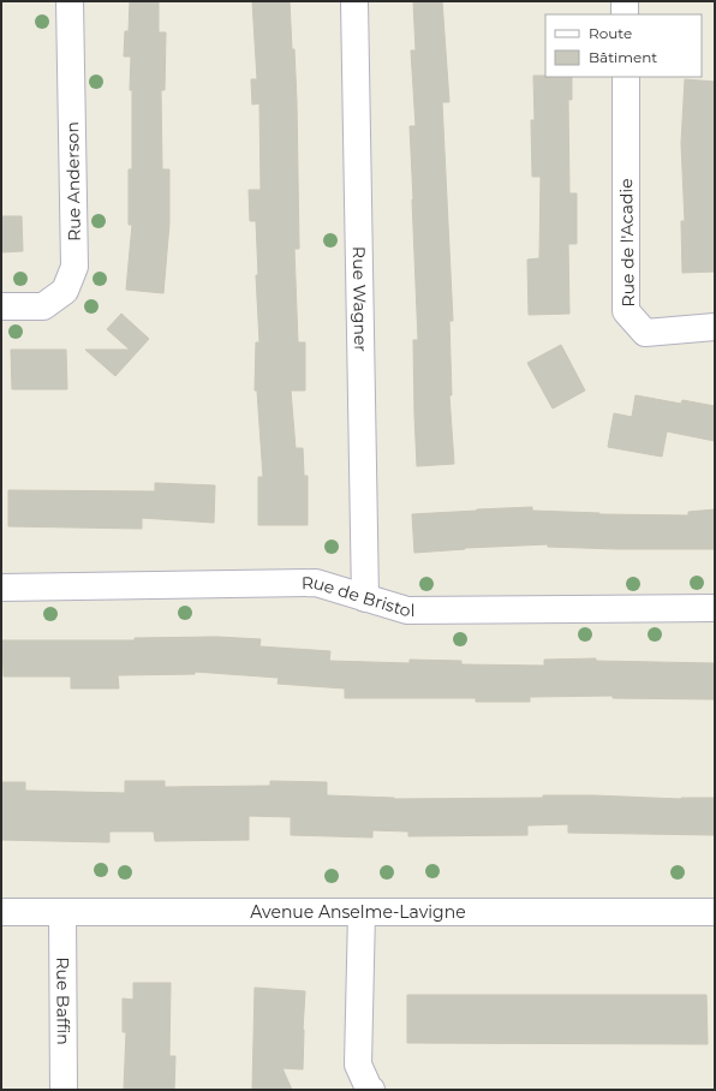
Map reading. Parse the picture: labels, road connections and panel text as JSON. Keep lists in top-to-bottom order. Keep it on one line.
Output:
{"streets":{"street":["Rue Anderson","Rue de l'Acadie","Rue Wagner","Rue de Bristol","Avenue Anselme-Lavigne","Rue Baffin"]},"crossings":[["Rue Wagner","Rue de Bristol"],["Avenue Anselme-Lavigne","Rue Baffin"]],"legend":["Route","Bâtiment"]}
